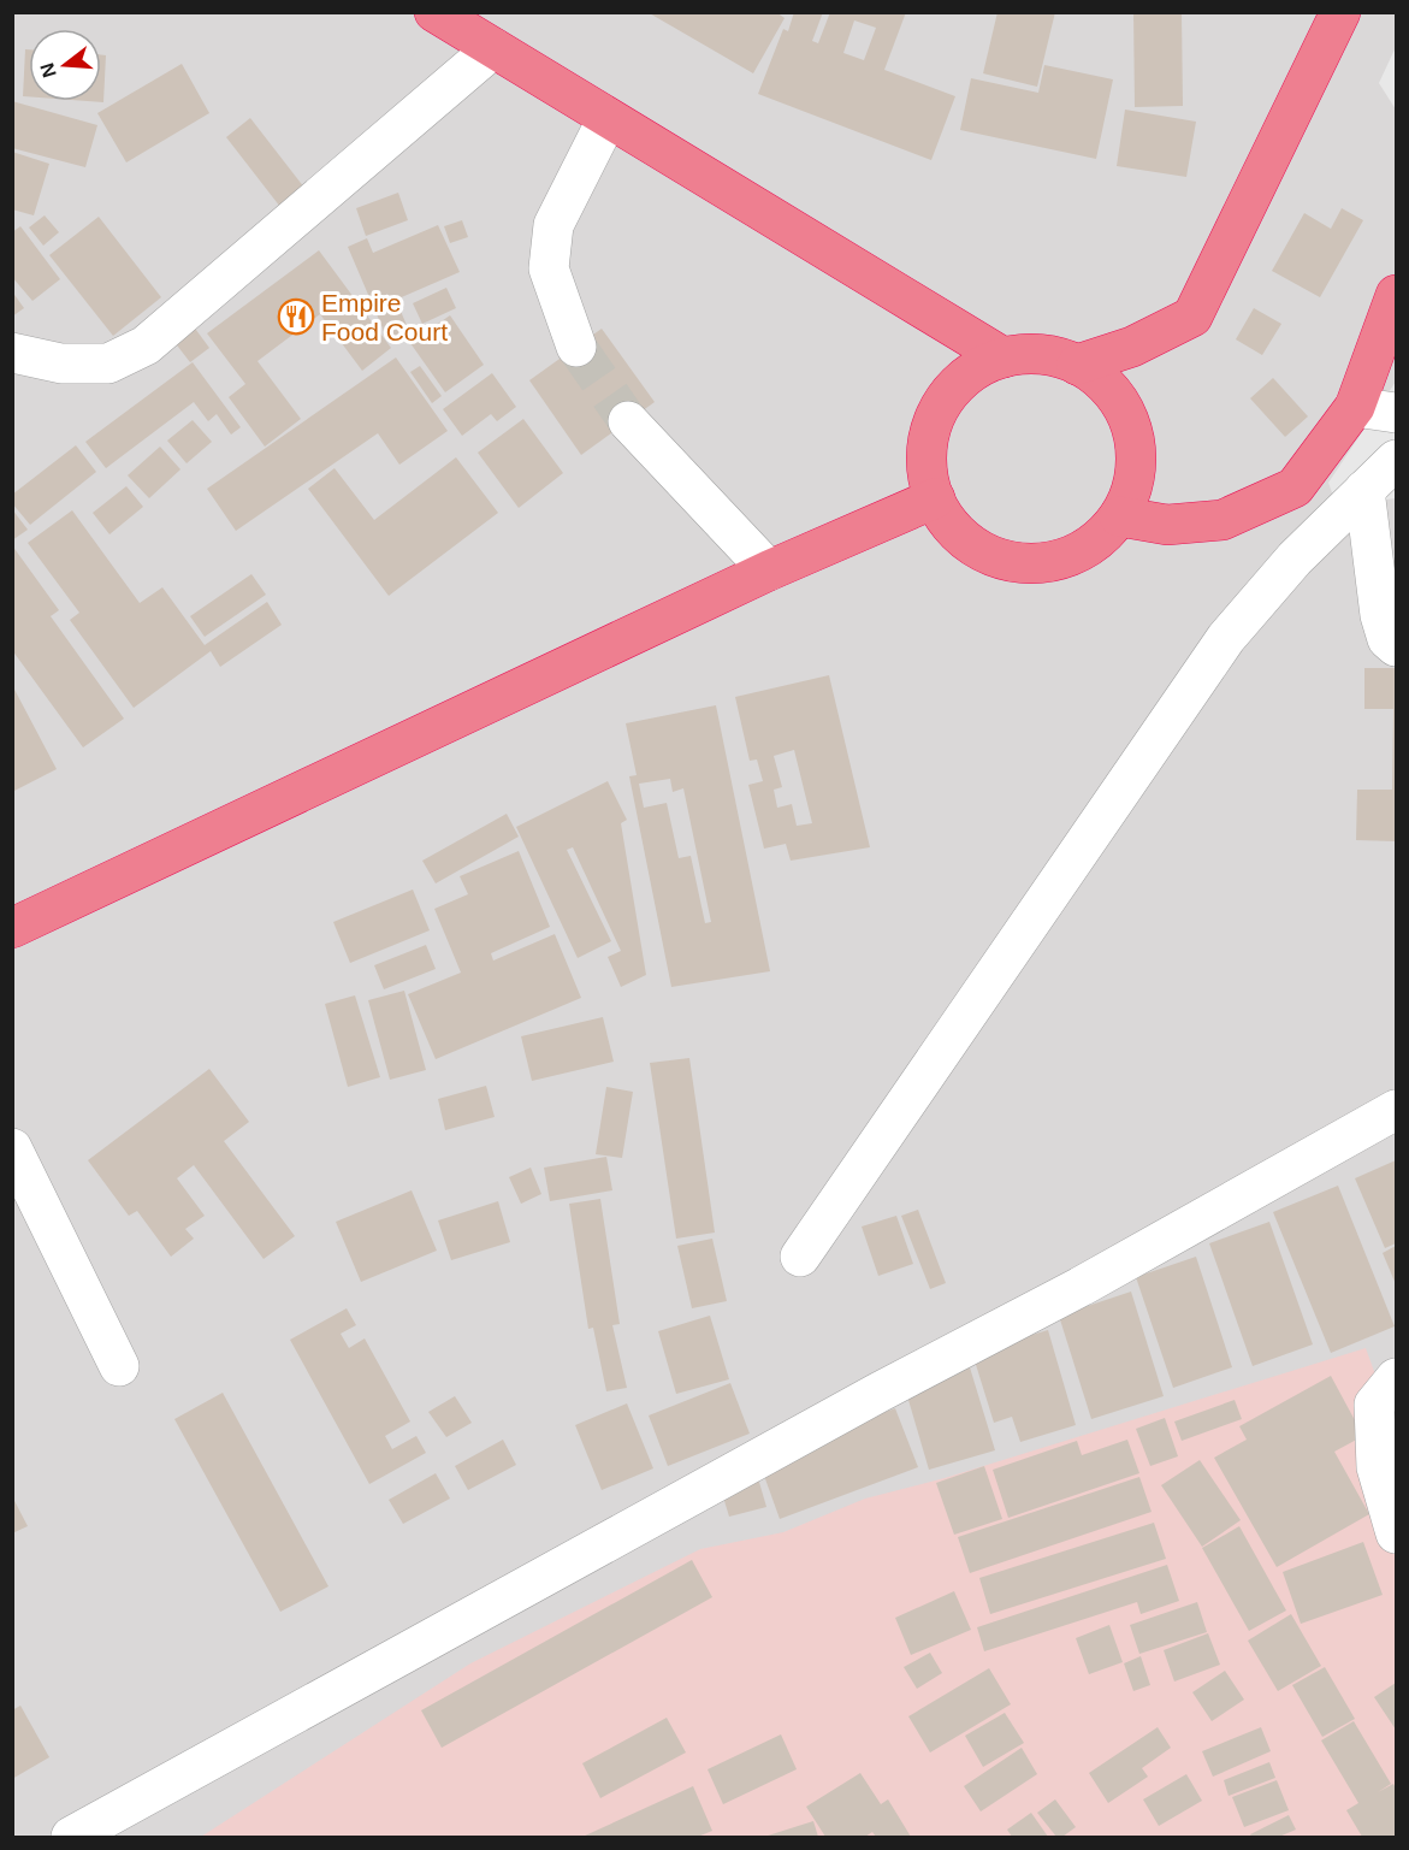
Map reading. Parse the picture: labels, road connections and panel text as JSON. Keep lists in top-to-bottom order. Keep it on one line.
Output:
{"places":{"restaurant":["Empire Food Court"]},"north":"left"}
